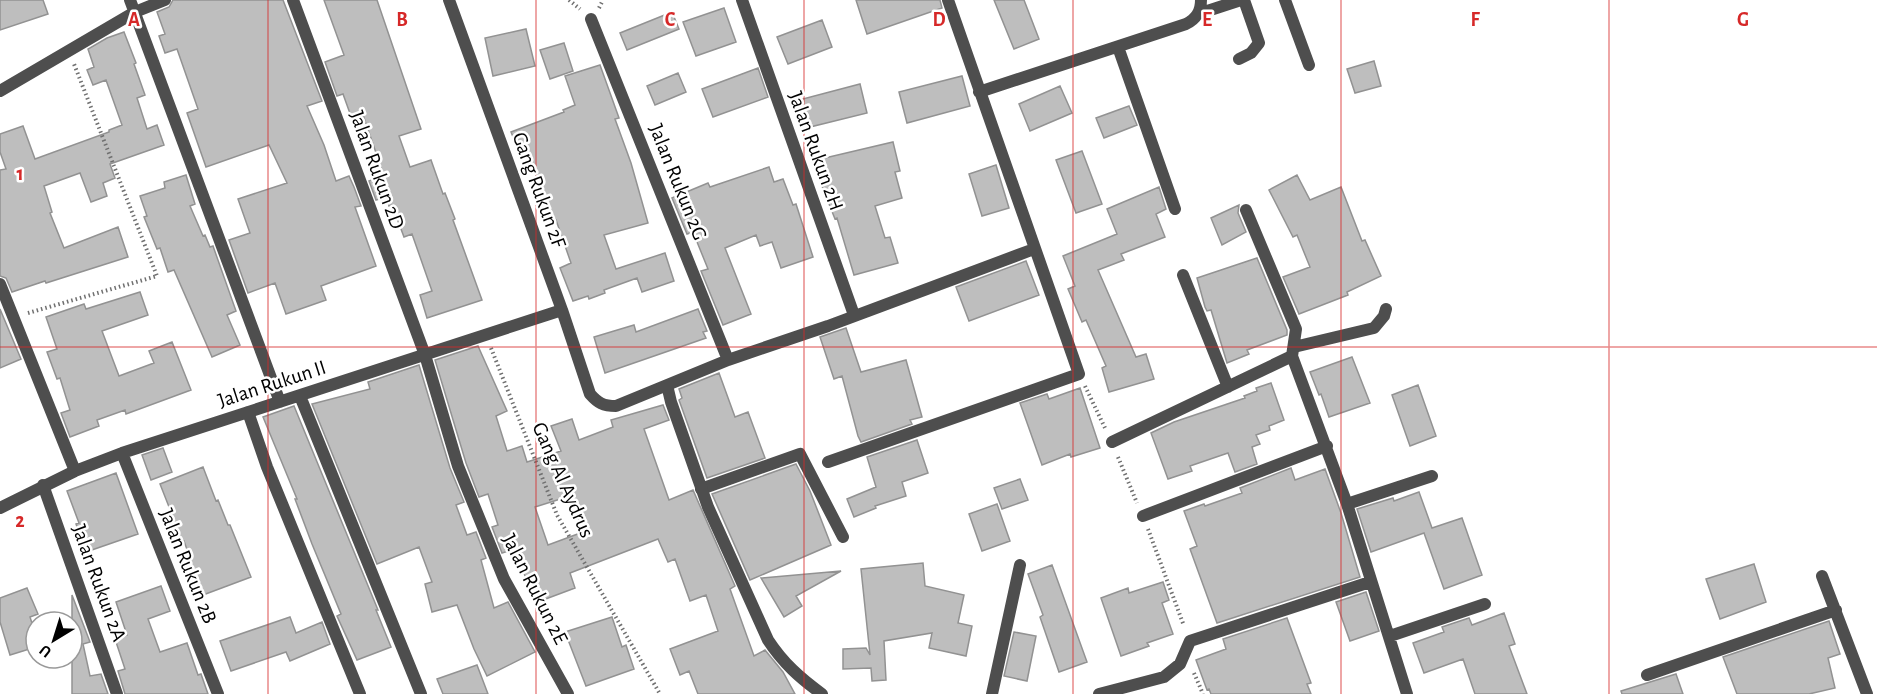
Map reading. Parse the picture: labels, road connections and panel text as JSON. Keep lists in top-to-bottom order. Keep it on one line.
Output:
{"streets":{"street":["Jalan Rukun 2H","Jalan Rukun 2D","Jalan Rukun 2G","Gang Rukun 2F","Jalan Rukun II","Jalan Rukun 2B","Jalan Rukun 2A","Jalan Rukun 2E"],"path":["Gang Al Aydrus"]},"crossings":[["Jalan Rukun 2D","Jalan Rukun II"],["Jalan Rukun 2D","Jalan Rukun 2E"],["Gang Rukun 2F","Jalan Rukun II"],["Jalan Rukun II","Gang Al Aydrus"],["Jalan Rukun II","Jalan Rukun 2B"],["Jalan Rukun II","Jalan Rukun 2A"]],"north":"bottom left","grid":{"columns":["A","B","C","D","E","F","G"],"rows":["1","2"]}}
